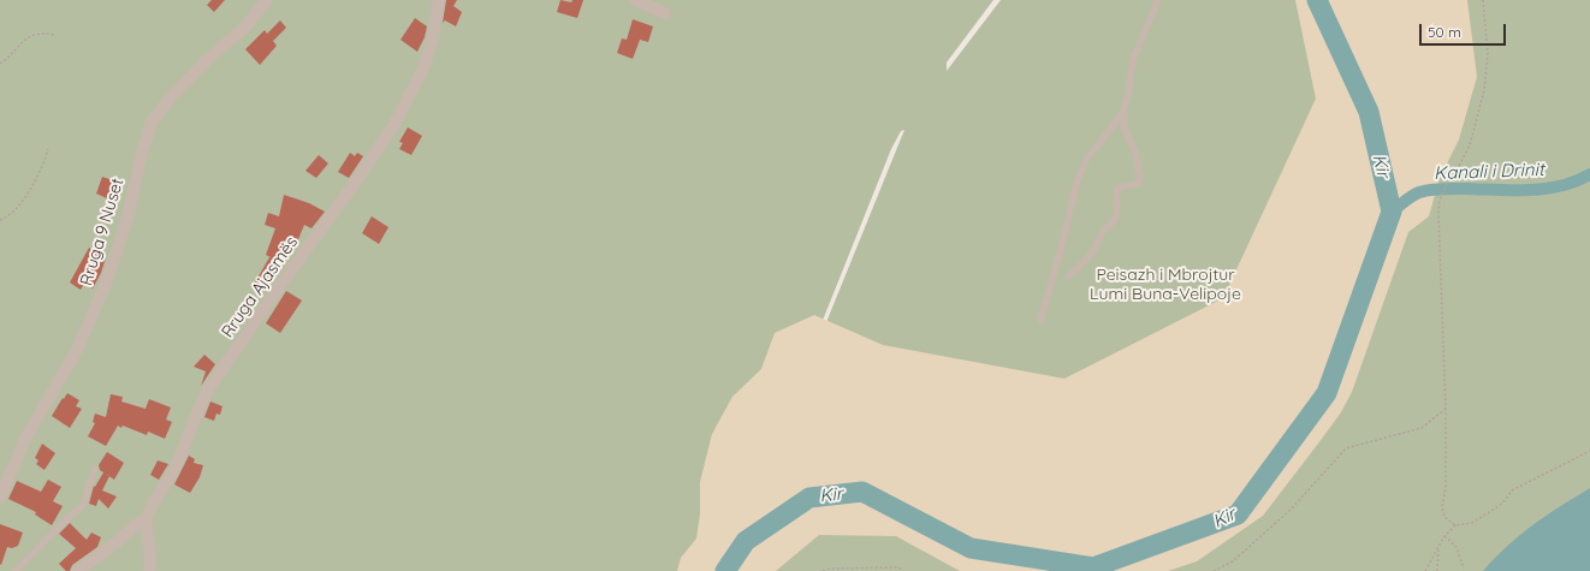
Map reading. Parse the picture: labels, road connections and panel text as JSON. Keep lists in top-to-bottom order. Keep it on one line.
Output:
{"streets":{"street":["Rruga 9 Nuset","Rruga Ajasmës"]},"water":["Kir","Kanali i Drinit"],"parks":["Peisazh i Mbrojtur Lumi Buna-Velipoje"],"scale_bar":"50 m"}
